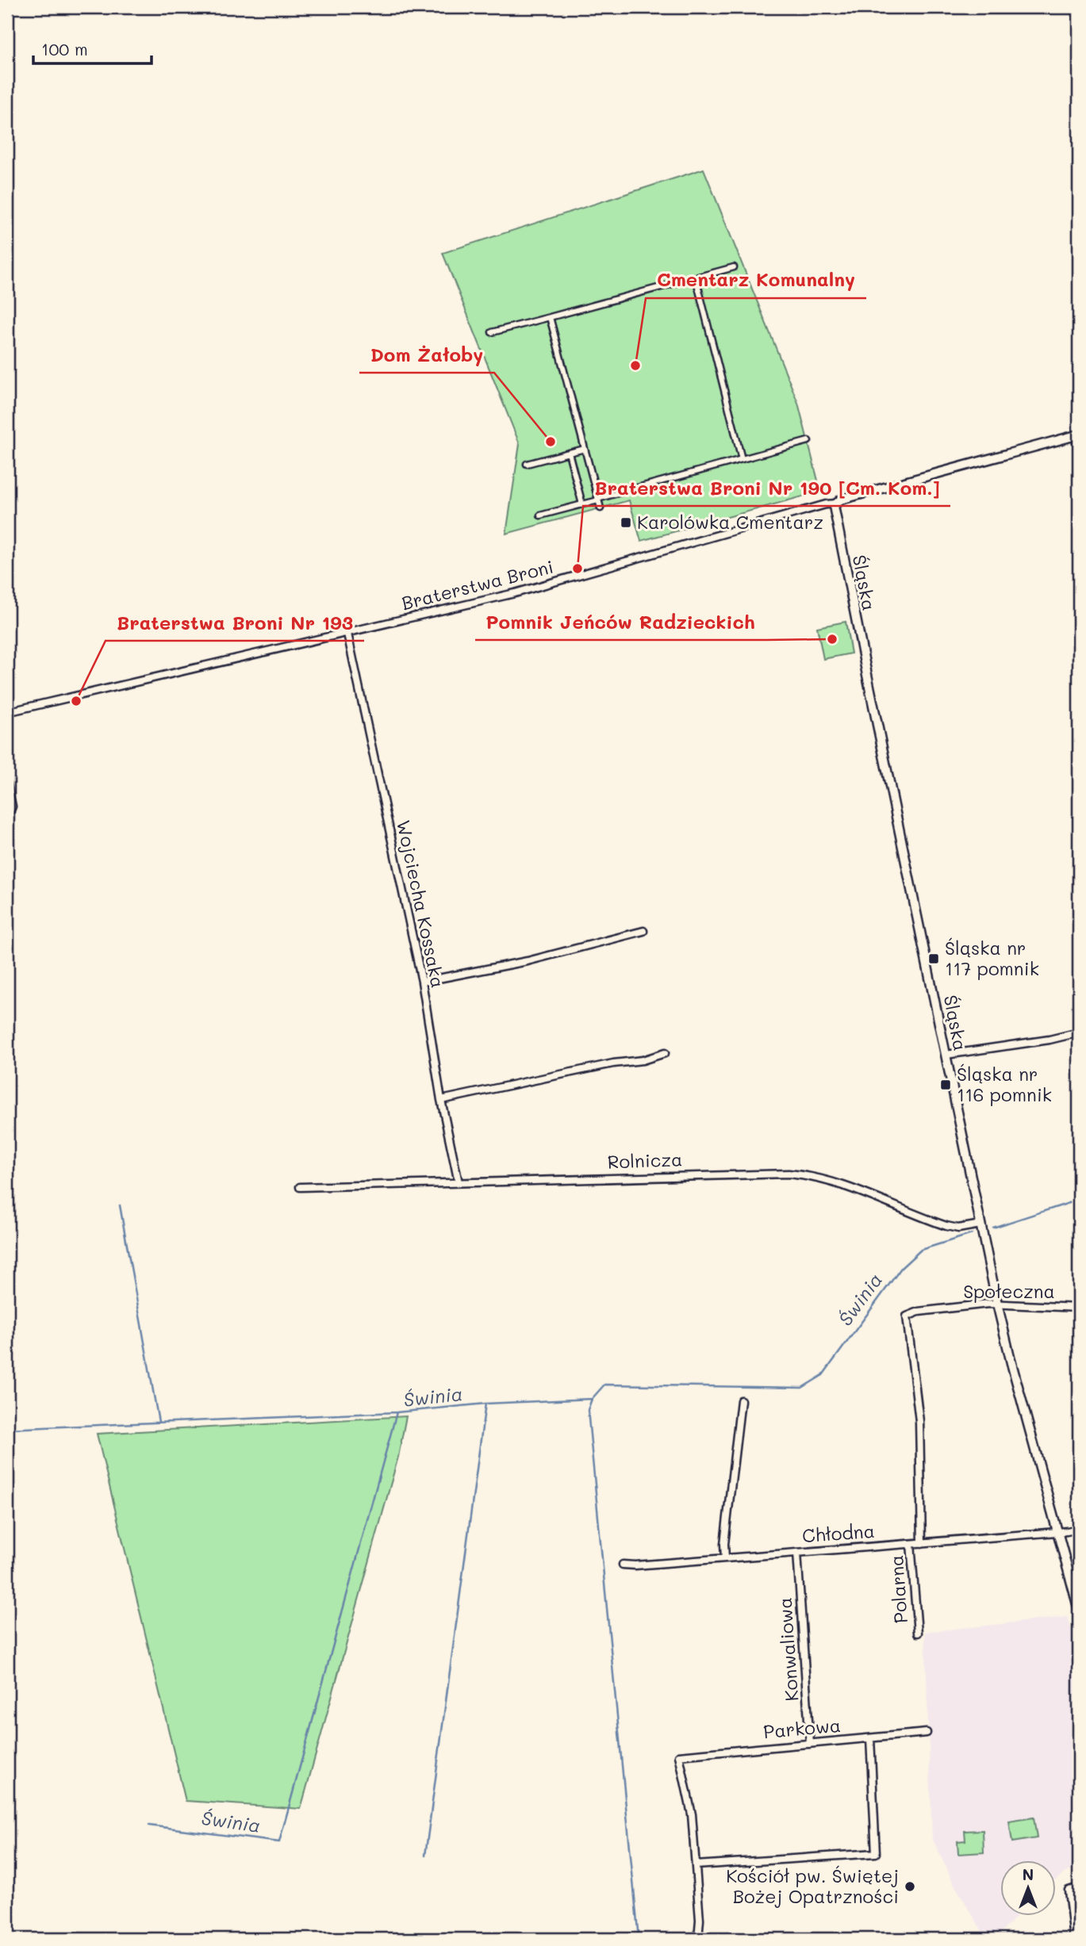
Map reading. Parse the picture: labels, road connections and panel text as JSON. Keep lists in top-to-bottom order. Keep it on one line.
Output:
{"streets":{"street":["Śląska","Braterstwa Broni","Wojciecha Kossaka","Rolnicza","Społeczna","Chłodna","Polarna","Konwaliowa","Parkowa"]},"crossings":[["Śląska","Braterstwa Broni"],["Śląska","Rolnicza"],["Śląska","Społeczna"],["Śląska","Chłodna"],["Braterstwa Broni","Wojciecha Kossaka"],["Wojciecha Kossaka","Rolnicza"],["Społeczna","Chłodna"],["Chłodna","Polarna"],["Chłodna","Konwaliowa"],["Konwaliowa","Parkowa"]],"water":["Świnia"],"places":{"other":["Cmentarz Komunalny","Dom Żałoby","Braterstwa Broni Nr 190 [Cm. Kom.]","Pomnik Jeńców Radzieckich","Braterstwa Broni Nr 193","Kościół pw. Świętej Bożej Opatrzności"],"transit":["Karolówka Cmentarz","Śląska nr 117 pomnik","Śląska nr 116 pomnik"]},"scale_bar":"100 m","north":"top"}
